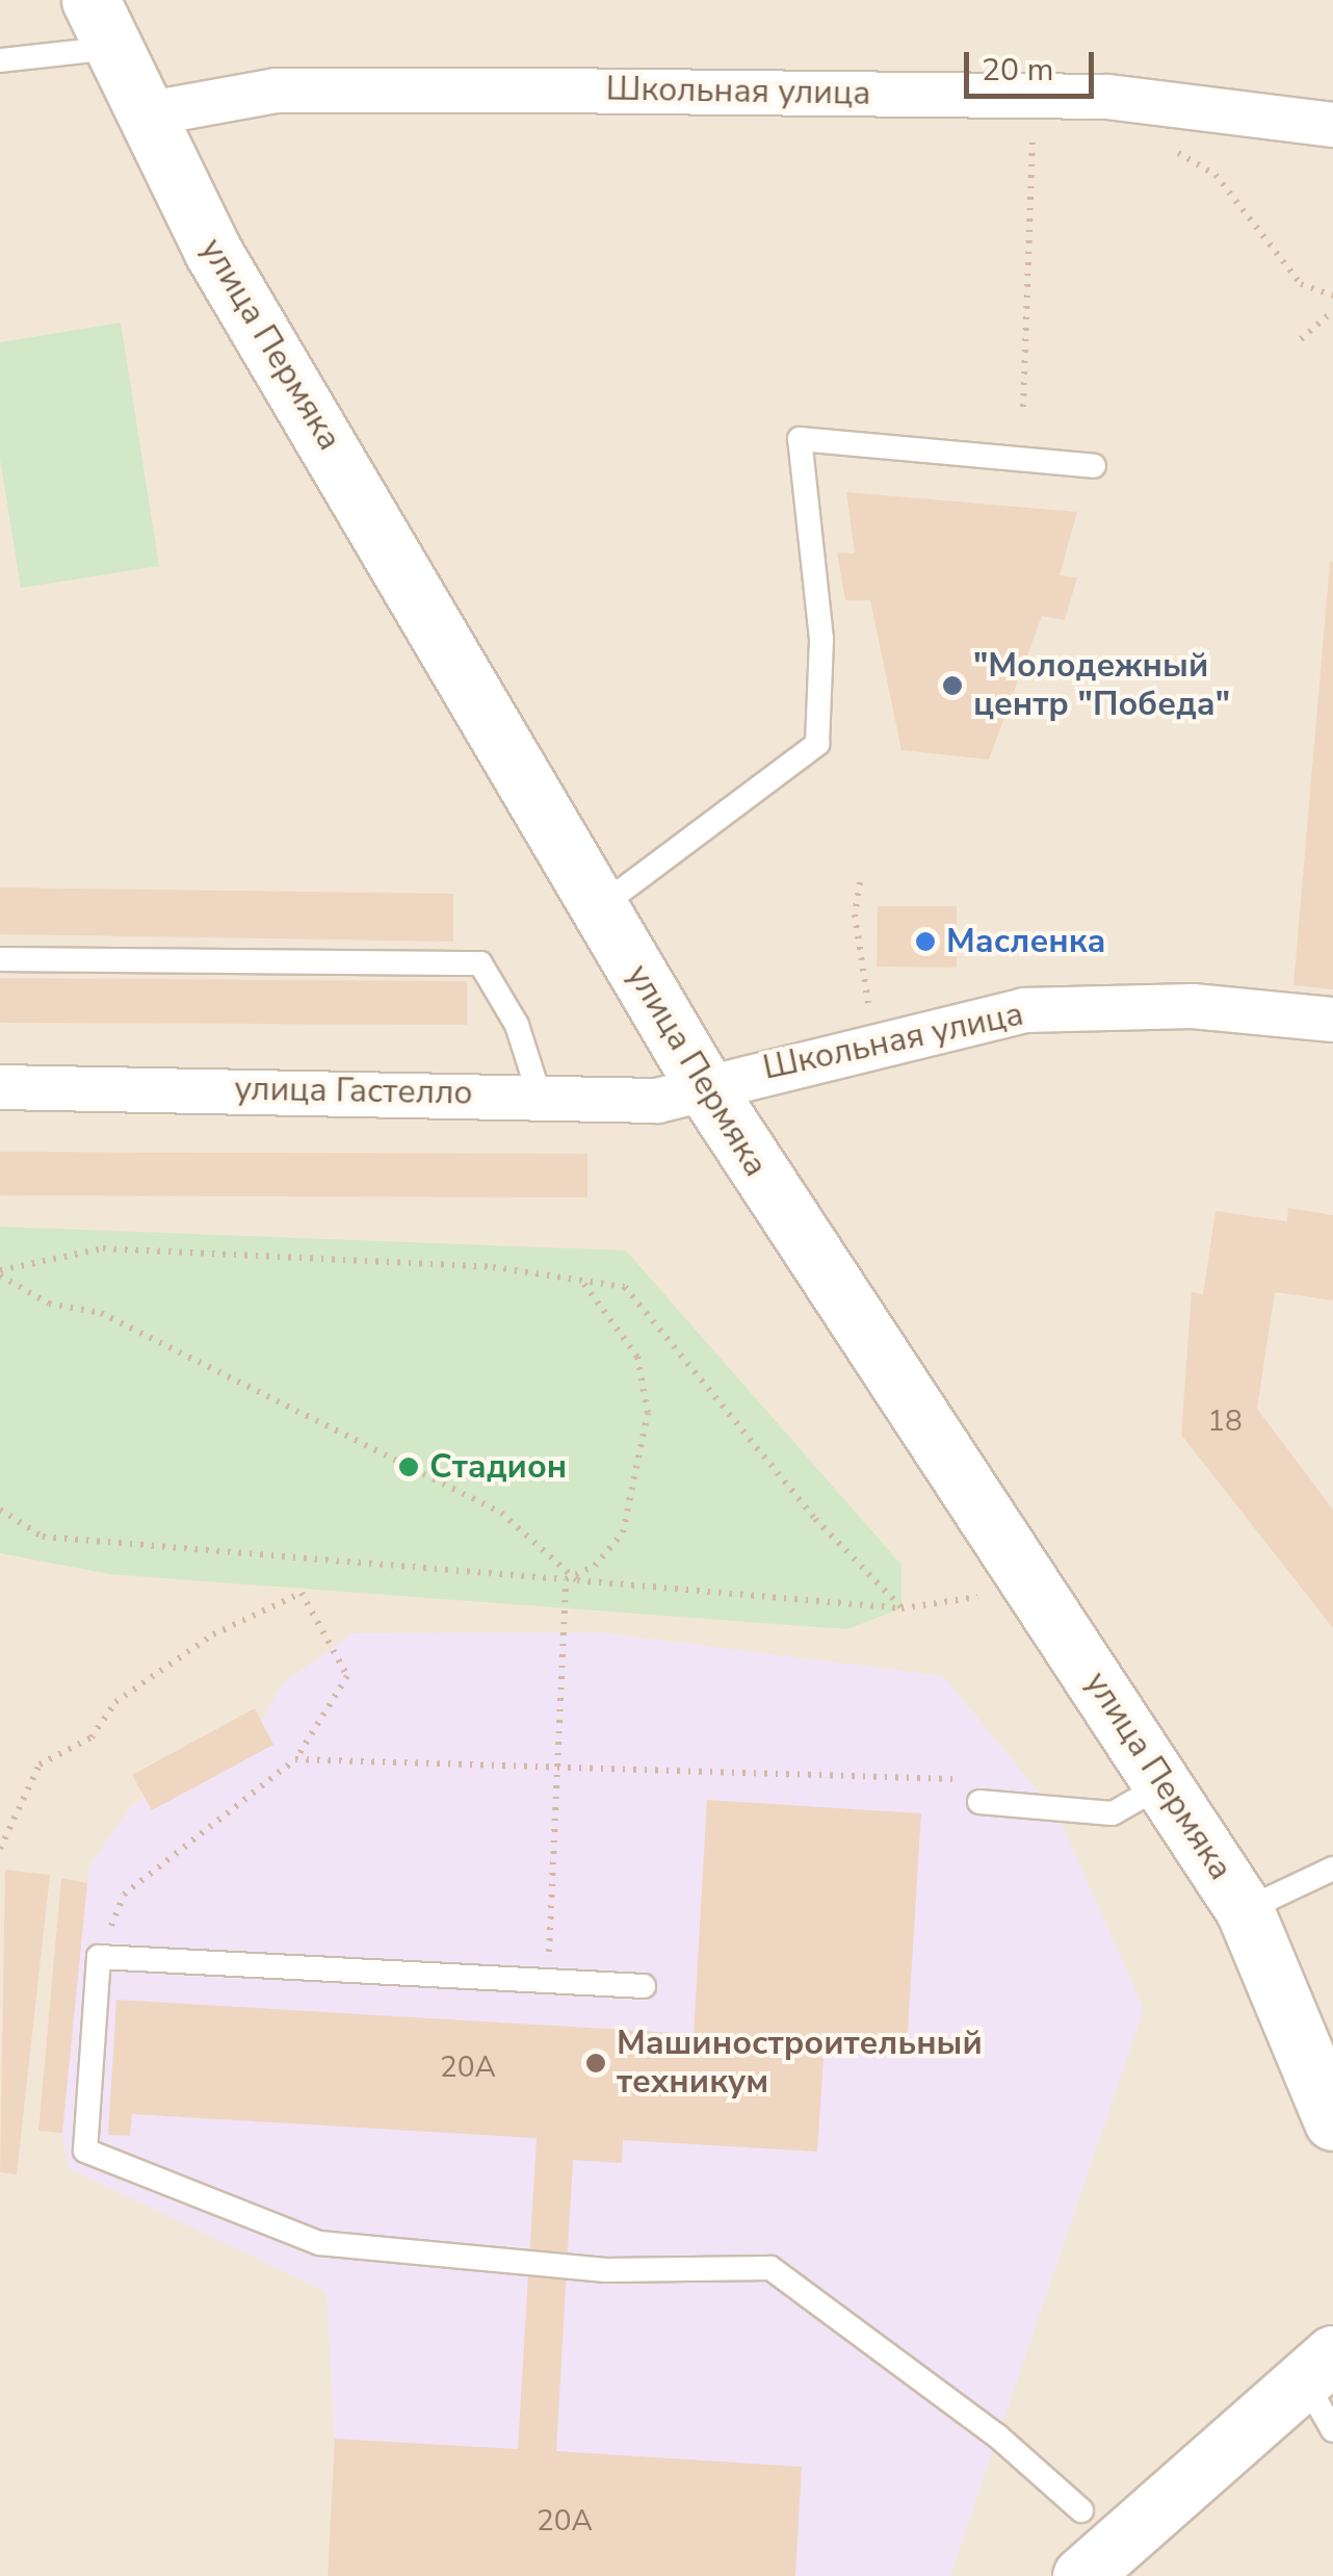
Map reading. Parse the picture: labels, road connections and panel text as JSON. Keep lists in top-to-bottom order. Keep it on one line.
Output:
{"streets":{"main road":["улица Пермяка"],"street":["Школьная улица","улица Гастелло"]},"crossings":[["Школьная улица","улица Пермяка"],["Школьная улица","улица Гастелло"],["улица Пермяка","улица Гастелло"]],"places":["\"Молодежный центр \"Победа\"","Масленка","Стадион","Машиностроительный техникум"],"house_numbers":["18","20А","20А"],"scale_bar":"20 m"}
